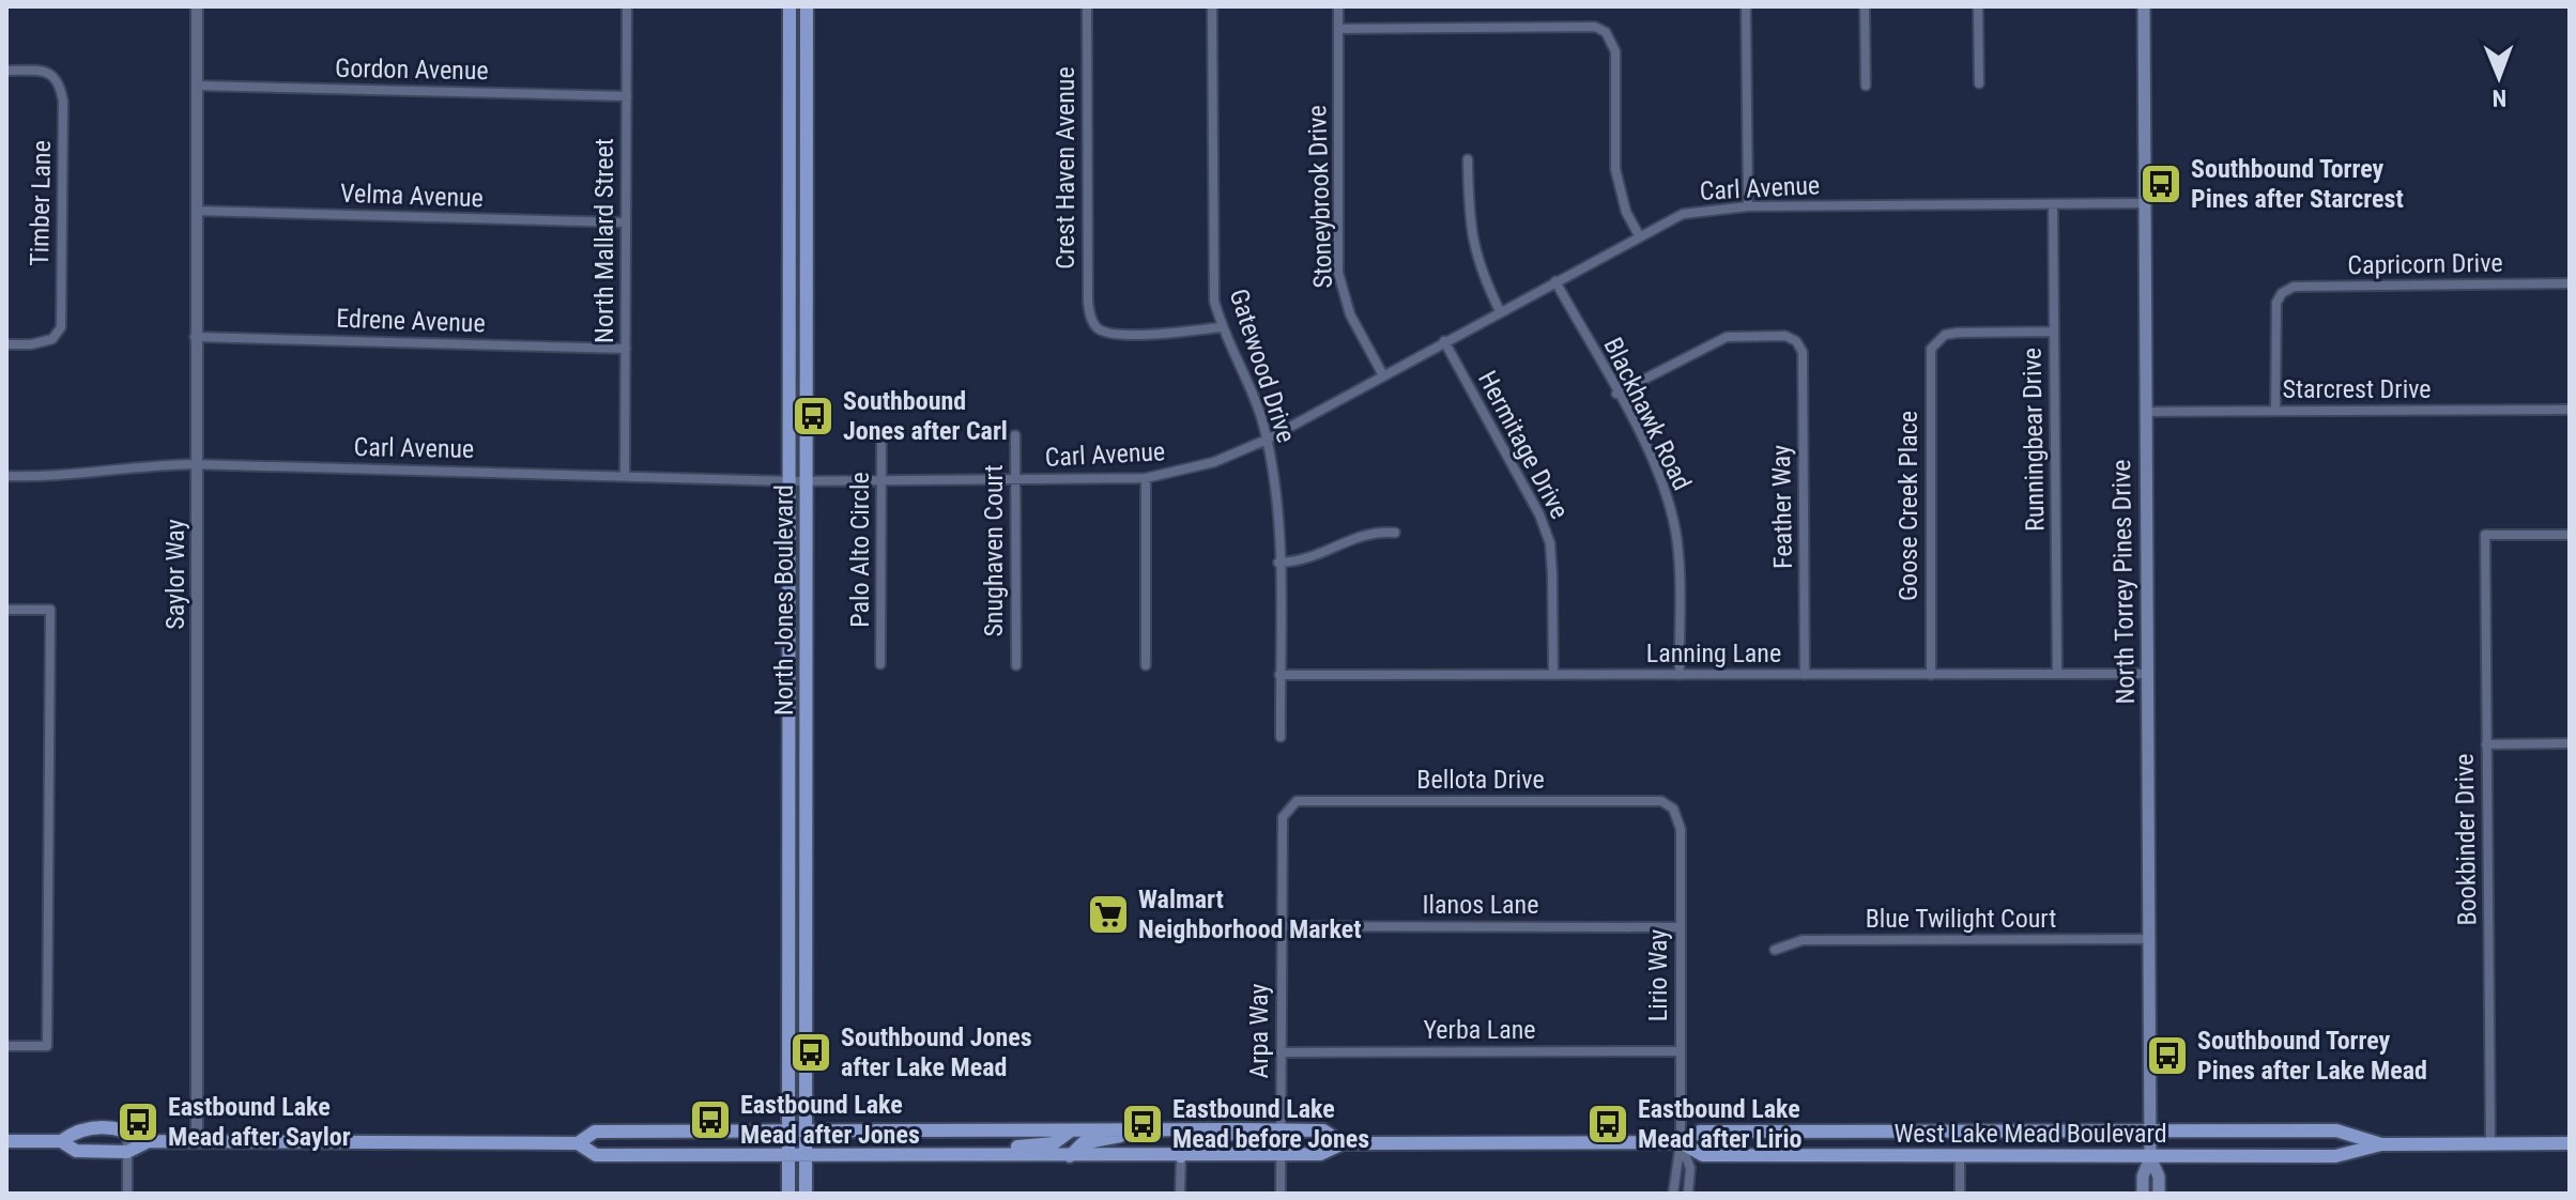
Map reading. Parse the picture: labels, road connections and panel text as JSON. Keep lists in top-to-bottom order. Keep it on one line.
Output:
{"streets":{"main road":["North Torrey Pines Drive","North Jones Boulevard","West Lake Mead Boulevard"],"street":["Gordon Avenue","Crest Haven Avenue","Carl Avenue","Velma Avenue","Stoneybrook Drive","Timber Lane","North Mallard Street","Capricorn Drive","Edrene Avenue","Gatewood Drive","Starcrest Drive","Blackhawk Road","Runningbear Drive","Hermitage Drive","Goose Creek Place","Feather Way","Palo Alto Circle","Snughaven Court","Saylor Way","Lanning Lane","Bellota Drive","Bookbinder Drive","Ilanos Lane","Blue Twilight Court","Lirio Way","Yerba Lane","Arpa Way"]},"crossings":[["Gordon Avenue","North Mallard Street"],["Gordon Avenue","Saylor Way"],["Crest Haven Avenue","Gatewood Drive"],["Carl Avenue","Stoneybrook Drive"],["Carl Avenue","North Mallard Street"],["Carl Avenue","Gatewood Drive"],["Carl Avenue","Blackhawk Road"],["Carl Avenue","Runningbear Drive"],["Carl Avenue","Hermitage Drive"],["Carl Avenue","Palo Alto Circle"],["Carl Avenue","Snughaven Court"],["Carl Avenue","Saylor Way"],["Carl Avenue","North Torrey Pines Drive"],["Carl Avenue","North Jones Boulevard"],["Velma Avenue","North Mallard Street"],["Velma Avenue","Saylor Way"],["North Mallard Street","Edrene Avenue"],["Capricorn Drive","Starcrest Drive"],["Edrene Avenue","Saylor Way"],["Gatewood Drive","Lanning Lane"],["Starcrest Drive","North Torrey Pines Drive"],["Blackhawk Road","Feather Way"],["Blackhawk Road","Lanning Lane"],["Runningbear Drive","Goose Creek Place"],["Runningbear Drive","Lanning Lane"],["Hermitage Drive","Lanning Lane"],["Goose Creek Place","Lanning Lane"],["Feather Way","Lanning Lane"],["Saylor Way","West Lake Mead Boulevard"],["North Torrey Pines Drive","Lanning Lane"],["North Torrey Pines Drive","Blue Twilight Court"],["North Torrey Pines Drive","West Lake Mead Boulevard"],["North Jones Boulevard","West Lake Mead Boulevard"],["Bellota Drive","Lirio Way"],["Bellota Drive","Arpa Way"],["Bookbinder Drive","West Lake Mead Boulevard"],["Ilanos Lane","Lirio Way"],["Ilanos Lane","Arpa Way"],["Lirio Way","Yerba Lane"],["Lirio Way","West Lake Mead Boulevard"],["Yerba Lane","Arpa Way"],["Arpa Way","West Lake Mead Boulevard"]],"places":{"bus stop":["Southbound Torrey Pines after Starcrest","Southbound Jones after Carl","Southbound Jones after Lake Mead","Southbound Torrey Pines after Lake Mead","Eastbound Lake Mead after Jones","Eastbound Lake Mead after Saylor","Eastbound Lake Mead before Jones","Eastbound Lake Mead after Lirio"],"supermarket":["Walmart Neighborhood Market"]},"north":"bottom"}
